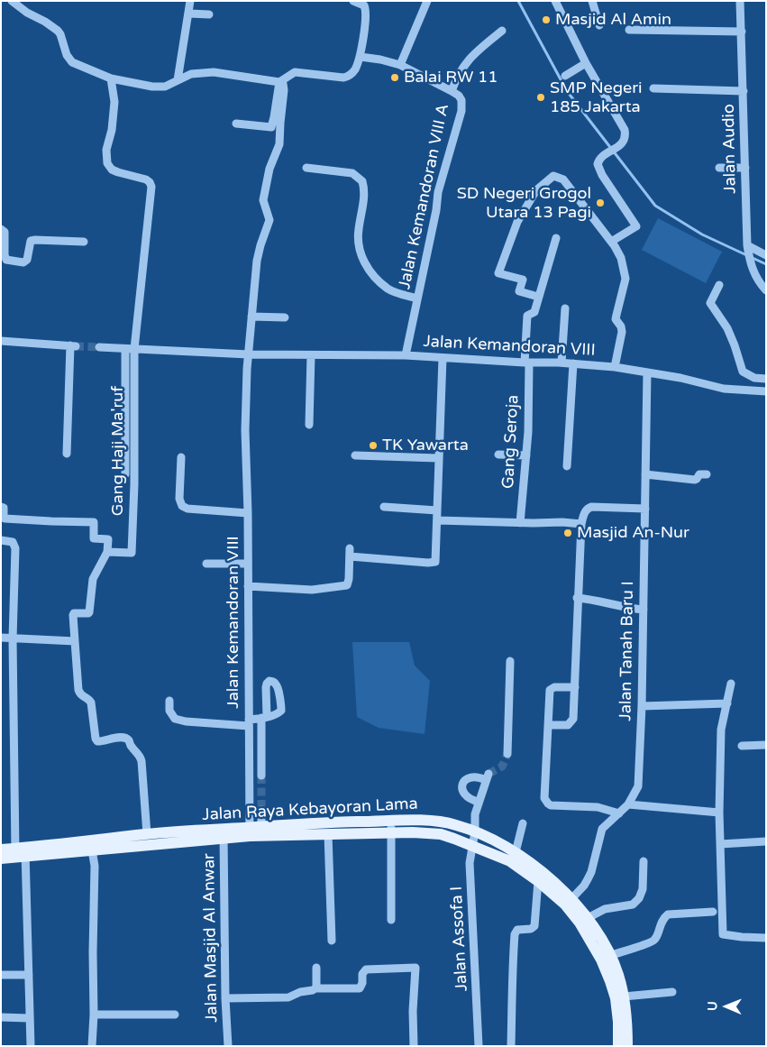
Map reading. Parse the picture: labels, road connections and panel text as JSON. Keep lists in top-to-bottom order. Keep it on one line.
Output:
{"streets":{"main road":["Jalan Raya Kebayoran Lama"],"street":["Jalan Audio","Jalan Kemandoran VIII A","Jalan Kemandoran VIII","Gang Seroja","Gang Haji Ma'ruf","Jalan Tanah Baru I","Jalan Masjid Al Anwar","Jalan Assofa I"]},"crossings":[["Jalan Kemandoran VIII A","Jalan Kemandoran VIII"],["Jalan Kemandoran VIII","Gang Seroja"],["Jalan Kemandoran VIII","Gang Haji Ma'ruf"],["Jalan Kemandoran VIII","Jalan Tanah Baru I"],["Jalan Kemandoran VIII","Jalan Raya Kebayoran Lama"],["Jalan Tanah Baru I","Jalan Raya Kebayoran Lama"],["Jalan Raya Kebayoran Lama","Jalan Masjid Al Anwar"],["Jalan Raya Kebayoran Lama","Jalan Assofa I"]],"places":["Masjid Al Amin","Balai RW 11","SMP Negeri 185 Jakarta","SD Negeri Grogol Utara 13 Pagi","TK Yawarta","Masjid An-Nur"],"north":"left"}
